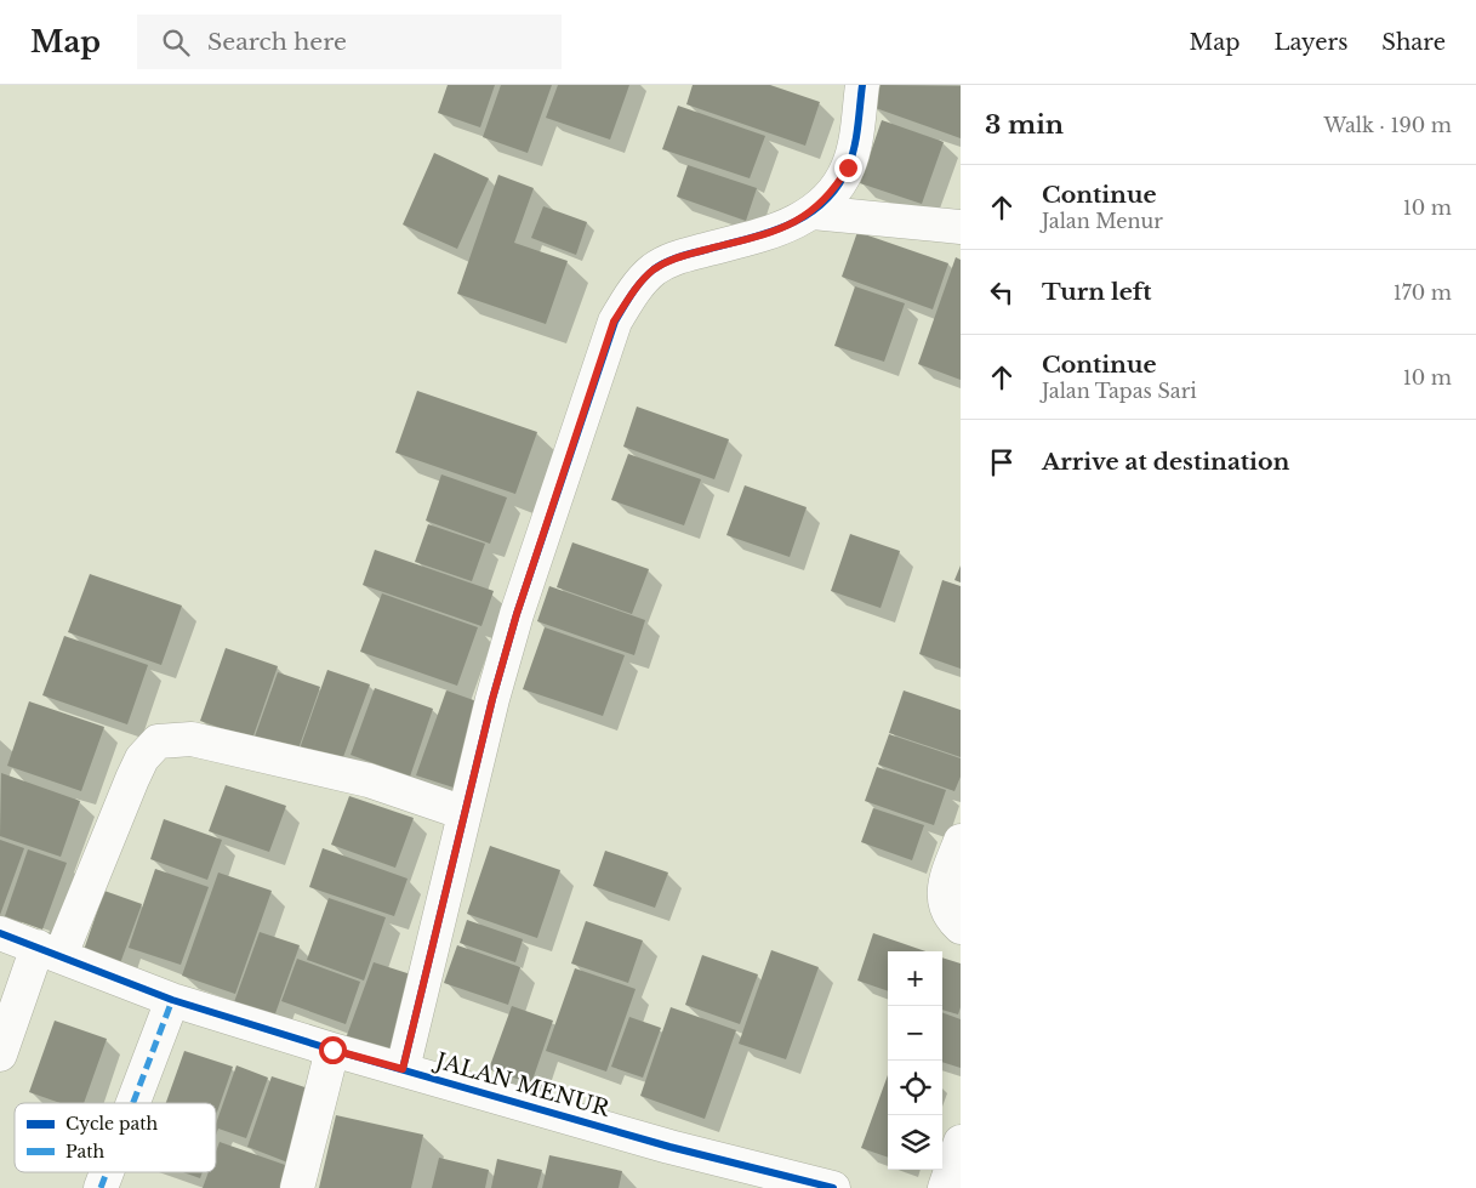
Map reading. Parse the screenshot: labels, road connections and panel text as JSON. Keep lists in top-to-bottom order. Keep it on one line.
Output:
{"streets":{"street":["JALAN MENUR"]},"legend":["Cycle path","Path"],"page":{"header":"Map","search":"Search here","nav":["Map","Layers","Share"],"heading":["3 min","Walk · 190 m"],"list":[["Continue","Jalan Menur","10 m"],["Turn left","170 m"],["Continue","Jalan Tapas Sari","10 m"],"Arrive at destination"],"map_buttons":["+","−"]}}
